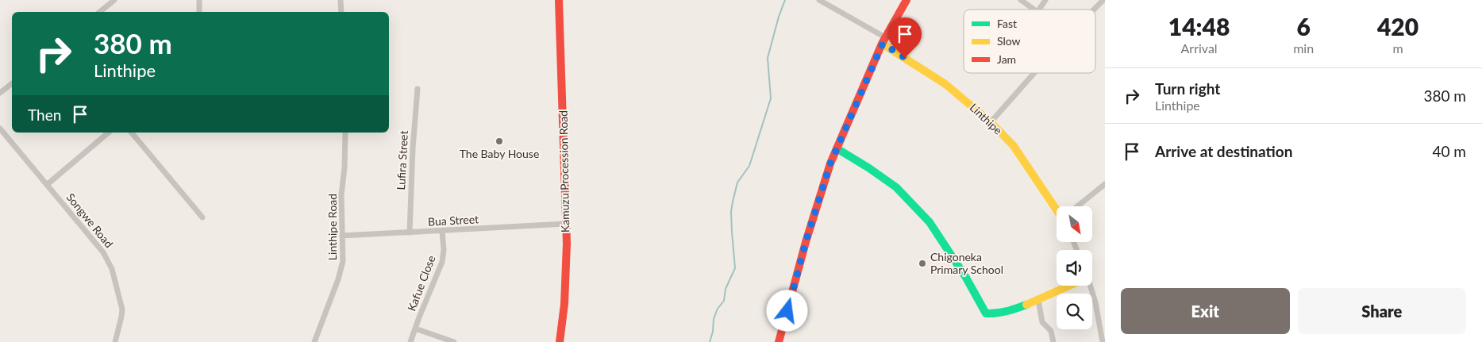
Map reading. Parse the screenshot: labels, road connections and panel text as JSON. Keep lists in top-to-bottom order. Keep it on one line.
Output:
{"streets":{"main road":["Linthipe","Kamuzu Procession Road"],"street":["Lufira Street","Songwe Road","Bua Street","Linthipe Road","Kafue Close"]},"crossings":[["Lufira Street","Bua Street"],["Kamuzu Procession Road","Bua Street"],["Bua Street","Linthipe Road"],["Bua Street","Kafue Close"]],"places":["The Baby House","Chigoneka Primary School"],"legend":["Fast","Slow","Jam"],"north":"bottom right","page":{"eta":["14:48","Arrival","6","min","420","m"],"turn":["380 m","Linthipe"],"list":[{"name":"Turn right","note":"Linthipe","value":"380 m"},{"name":"Arrive at destination","value":"40 m"}],"then":"Then","buttons":["Exit","Share"]}}
